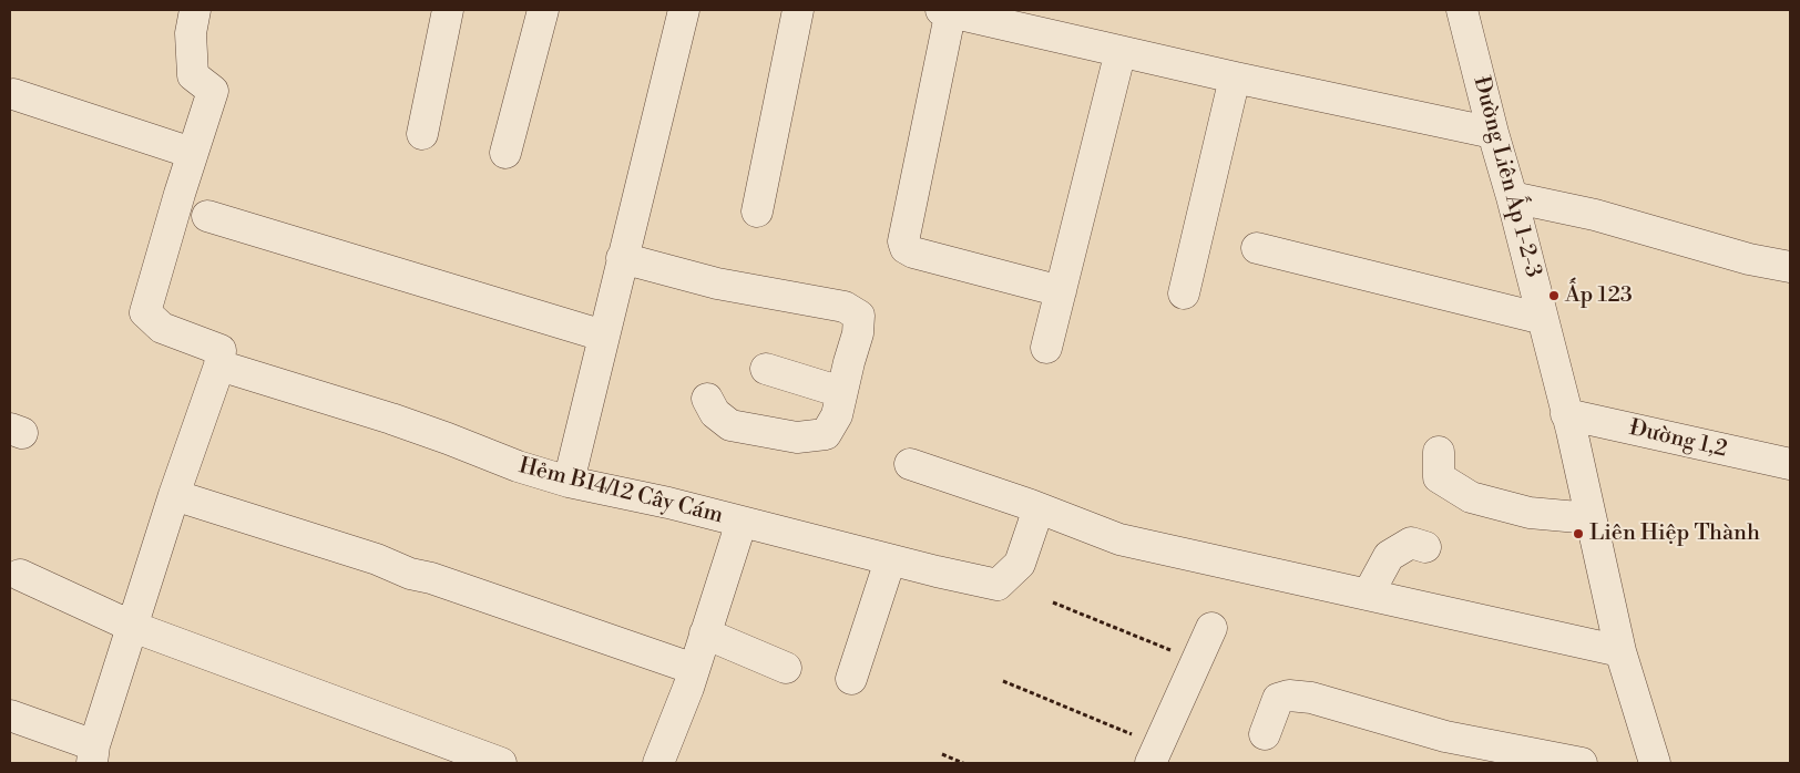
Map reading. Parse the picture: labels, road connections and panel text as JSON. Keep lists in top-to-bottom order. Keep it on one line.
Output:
{"streets":{"street":["Đường Liên Ấp 1-2-3","Đường 1,2","Hẻm B14/12 Cây Cám"]},"crossings":[["Đường Liên Ấp 1-2-3","Đường 1,2"]],"places":["Ấp 123","Liên Hiệp Thành"]}
